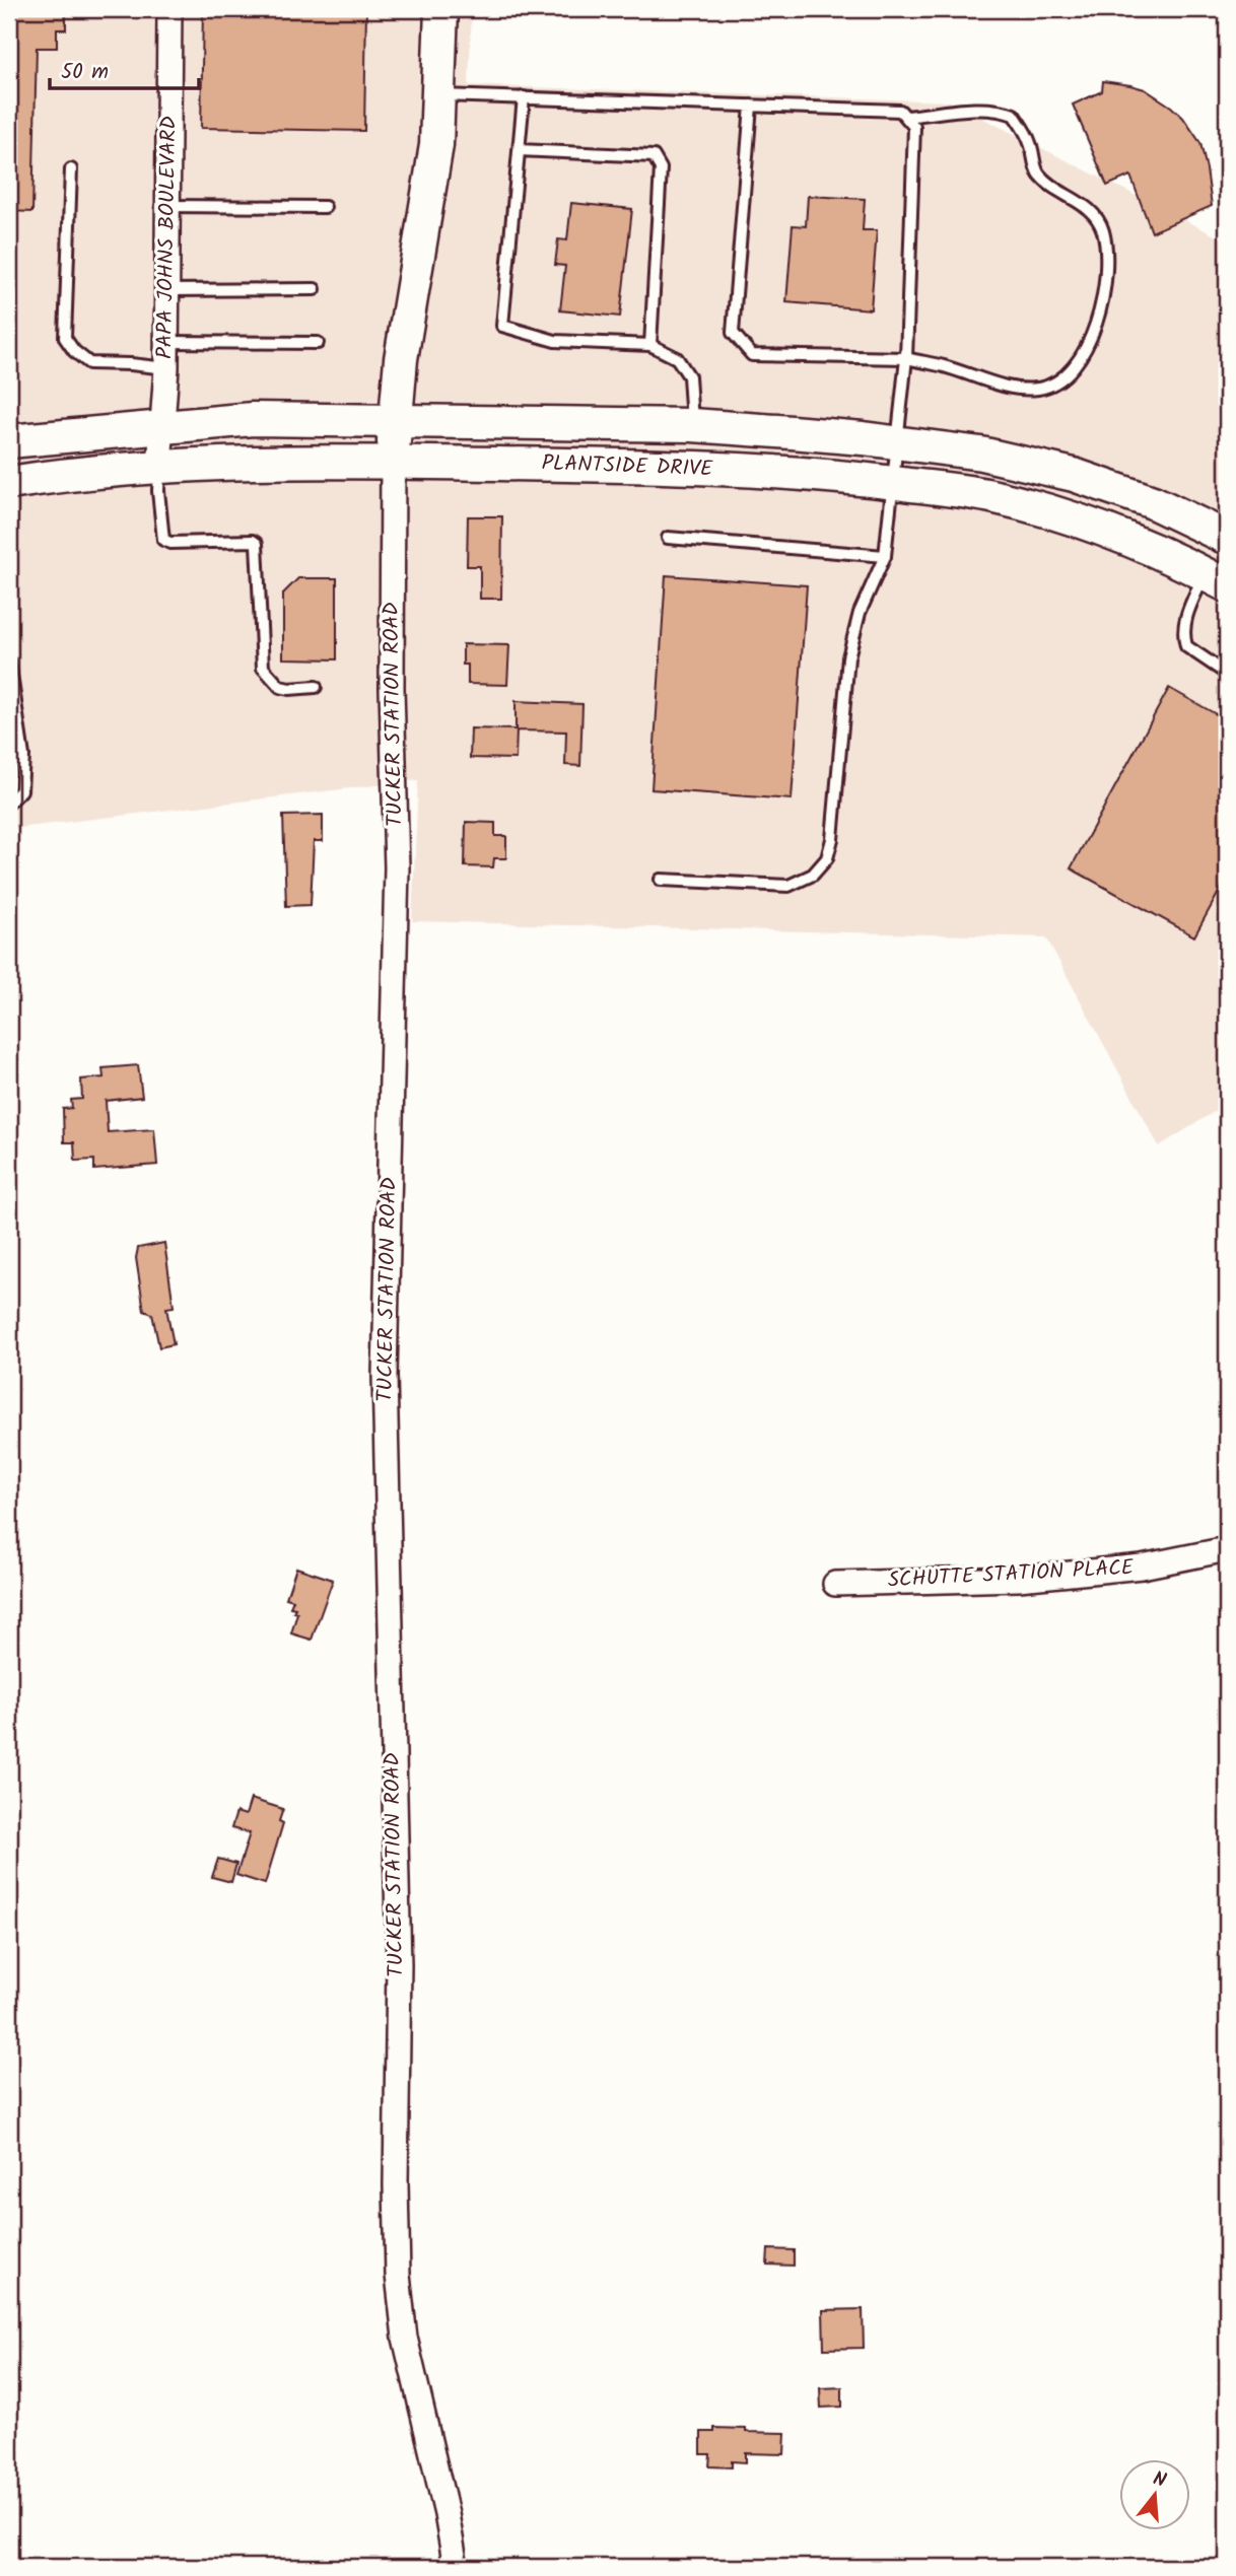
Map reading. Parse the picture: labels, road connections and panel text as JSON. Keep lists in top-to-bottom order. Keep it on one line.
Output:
{"streets":{"street":["PAPA JOHNS BOULEVARD","PLANTSIDE DRIVE","TUCKER STATION ROAD","SCHUTTE STATION PLACE"]},"crossings":[["PAPA JOHNS BOULEVARD","PLANTSIDE DRIVE"],["PLANTSIDE DRIVE","TUCKER STATION ROAD"]],"scale_bar":"50 m","north":"top"}
